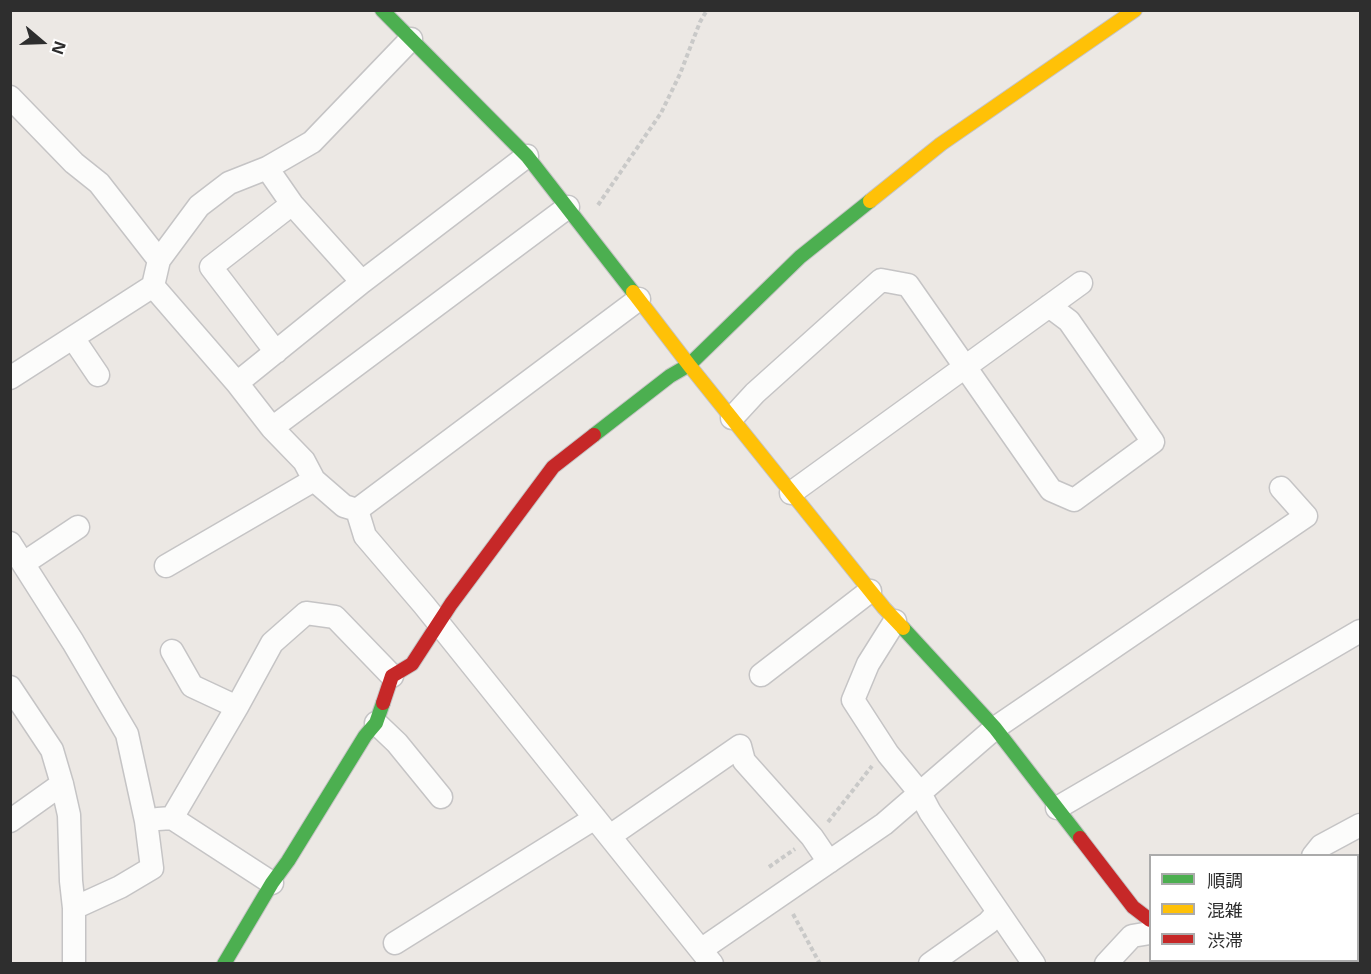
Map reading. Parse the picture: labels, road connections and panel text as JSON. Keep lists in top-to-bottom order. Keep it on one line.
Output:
{"legend":["順調","混雑","渋滞"],"north":"right"}
